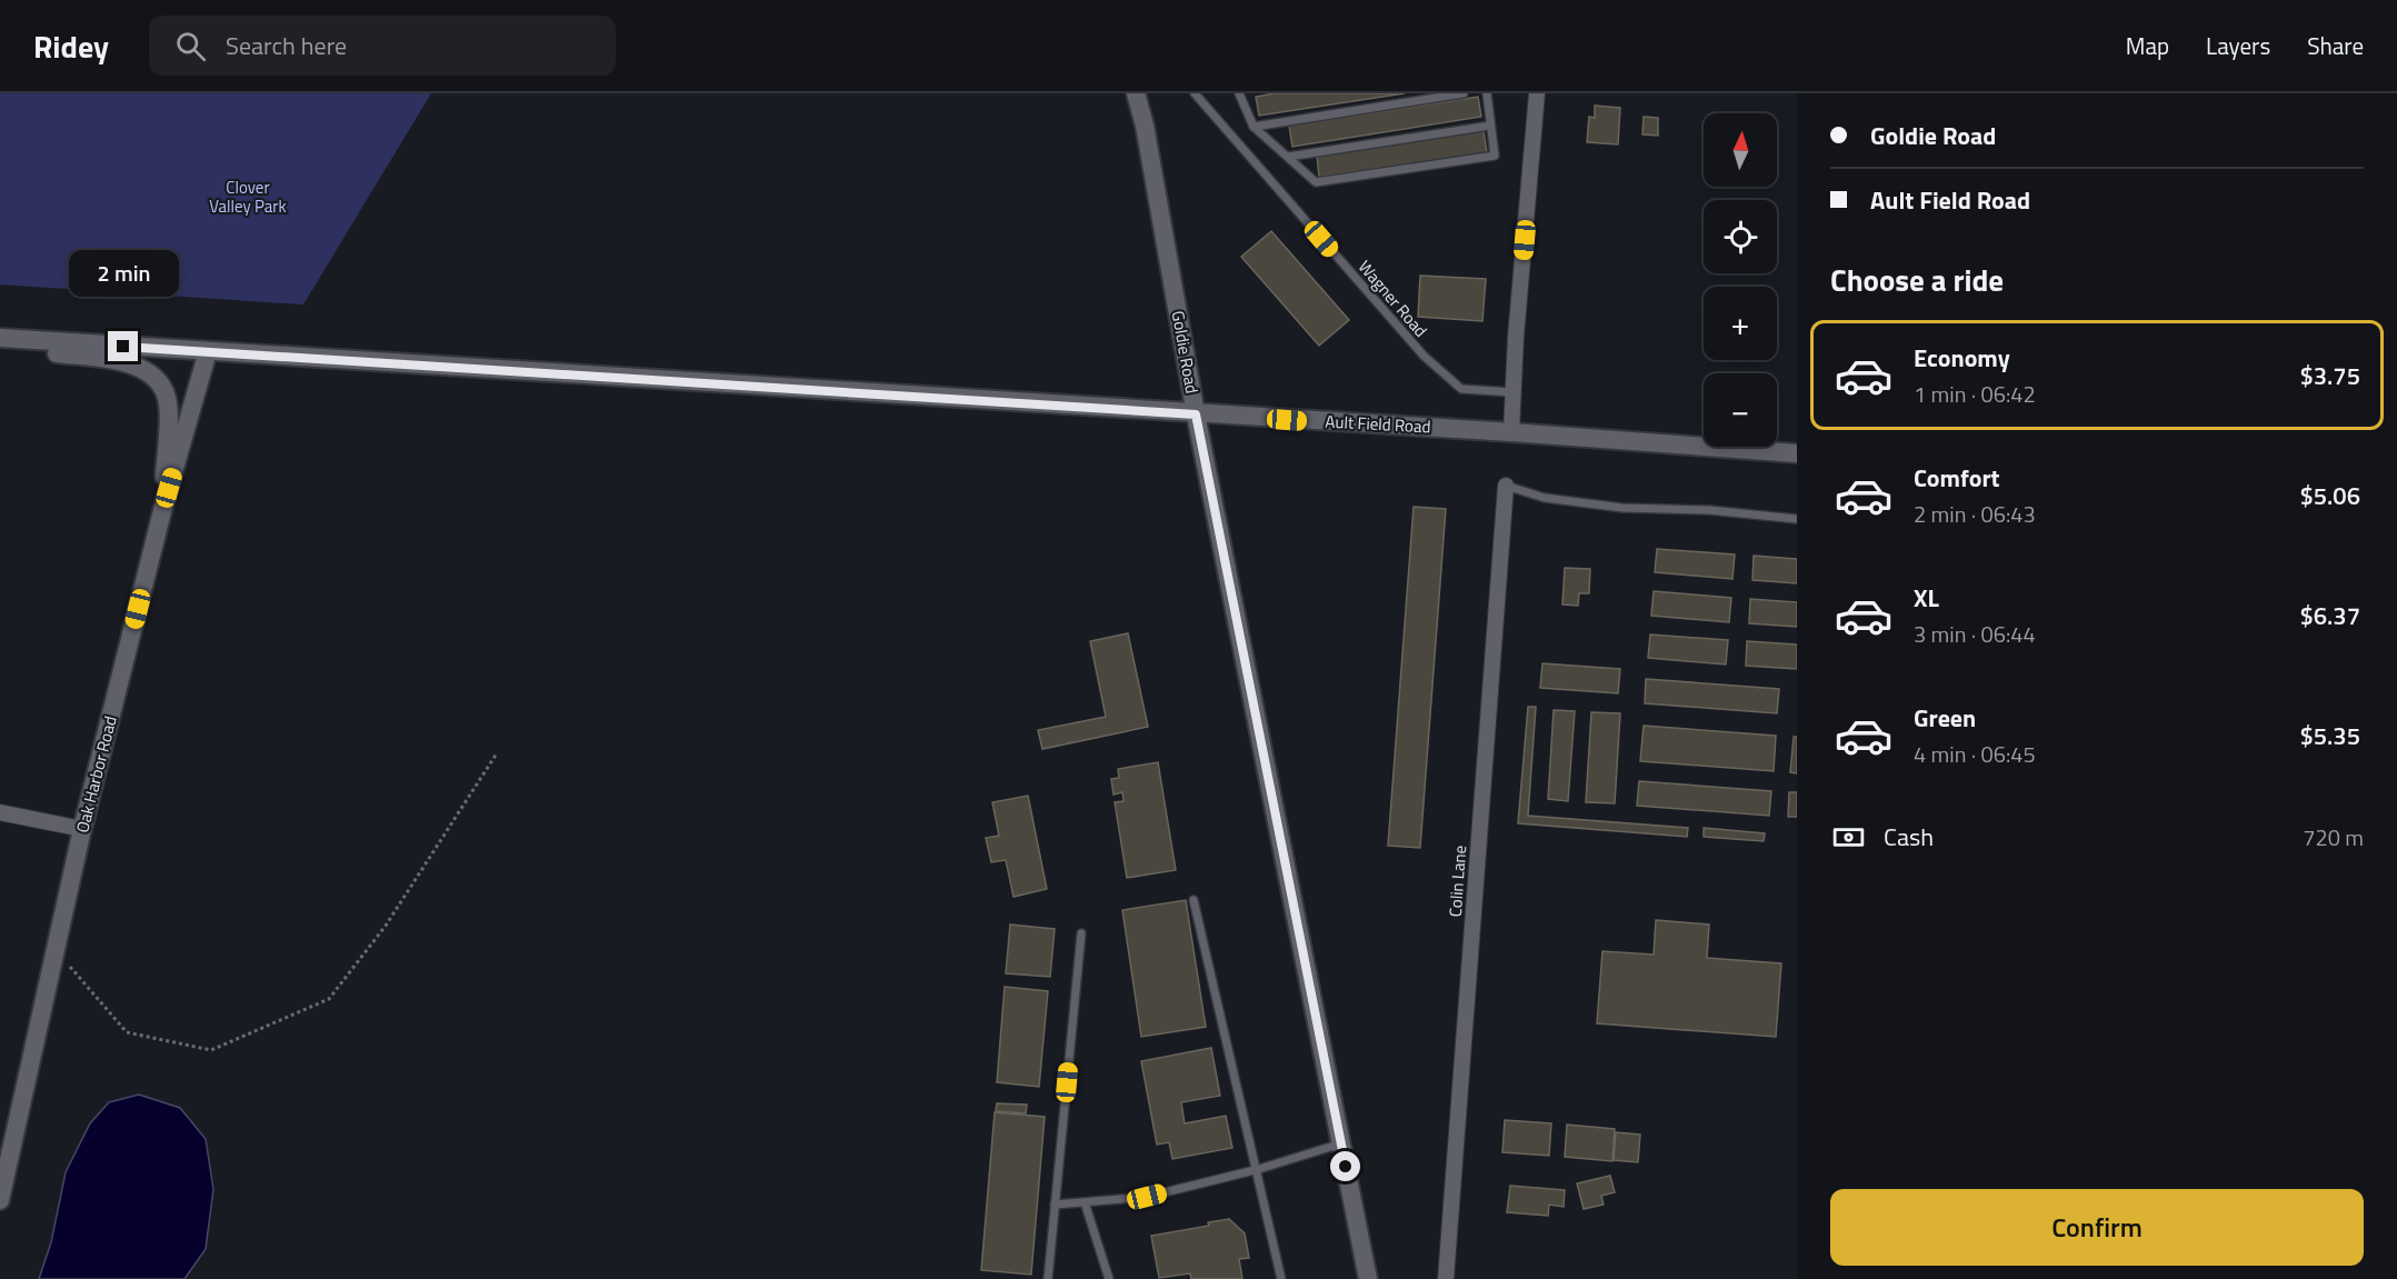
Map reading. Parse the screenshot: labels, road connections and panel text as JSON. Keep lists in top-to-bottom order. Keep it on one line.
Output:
{"streets":{"street":["Goldie Road","Ault Field Road","Oak Harbor Road","Colin Lane"],"lane":["Wagner Road"]},"crossings":[["Goldie Road","Ault Field Road"],["Ault Field Road","Oak Harbor Road"]],"parks":["Clover Valley Park"],"north":"top","page":{"header":"Ridey","search":"Search here","nav":["Map","Layers","Share"],"banner":["Goldie Road","Ault Field Road"],"map_buttons":["+","−"],"heading":"Choose a ride","bubble":"2 min","list":[{"name":"Economy","note":"1 min · 06:42","value":"$3.75"},{"name":"Comfort","note":"2 min · 06:43","value":"$5.06"},{"name":"XL","note":"3 min · 06:44","value":"$6.37"},{"name":"Green","note":"4 min · 06:45","value":"$5.35"}],"pay":["Cash","720 m"],"buttons":"Confirm"}}
